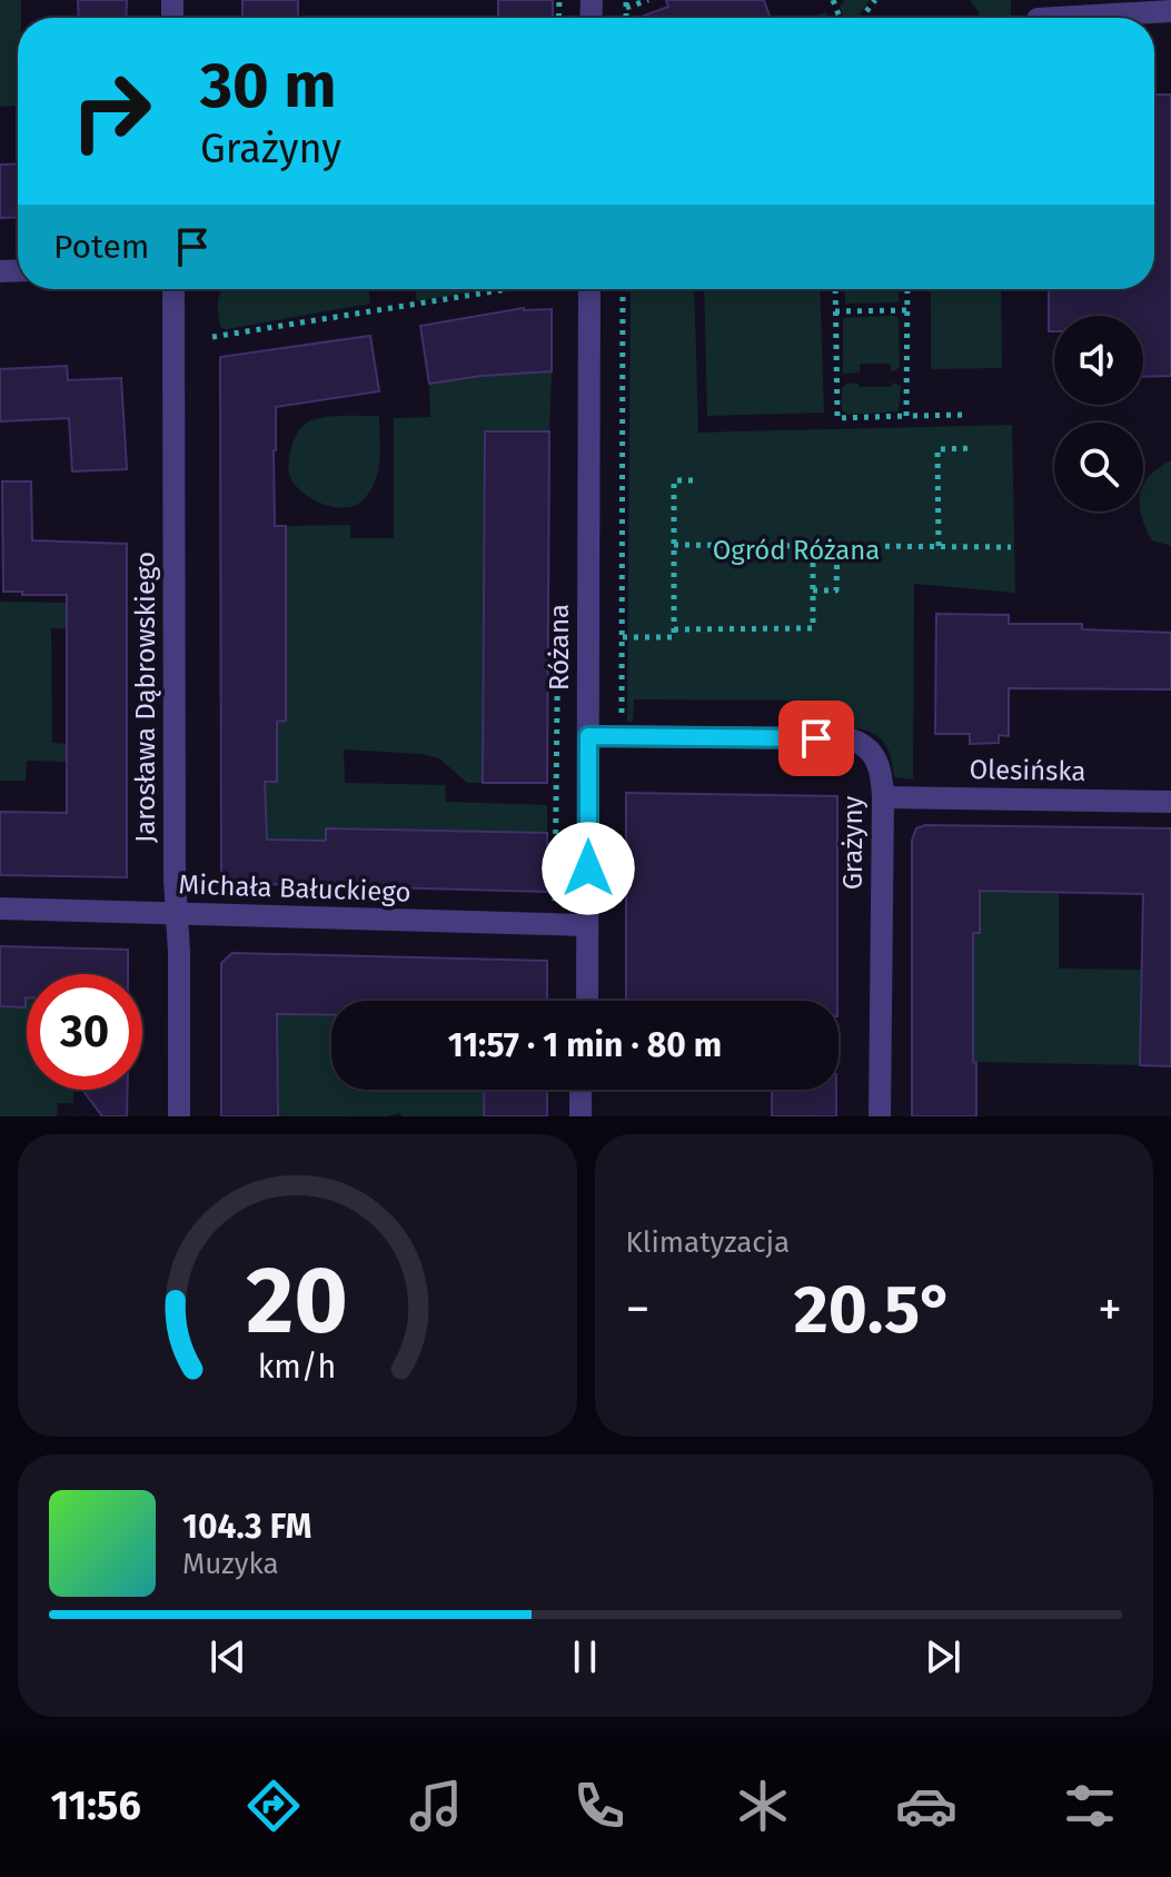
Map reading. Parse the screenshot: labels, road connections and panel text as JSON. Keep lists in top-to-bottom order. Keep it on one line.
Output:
{"streets":{"street":["Różana","Jarosława Dąbrowskiego","Olesińska","Grażyny","Michała Bałuckiego"]},"crossings":[["Różana","Grażyny"],["Różana","Michała Bałuckiego"],["Jarosława Dąbrowskiego","Michała Bałuckiego"],["Olesińska","Grażyny"]],"parks":["Ogród Różana"],"page":{"turn":["30 m","Grażyny"],"then":"Potem","limit":"30","trip":"11:57 · 1 min · 80 m","tile":"Klimatyzacja","heat":["−","20.5°","+"],"song":["104.3 FM","Muzyka"],"tabs":"11:56","gauge":["20","km/h"]}}
